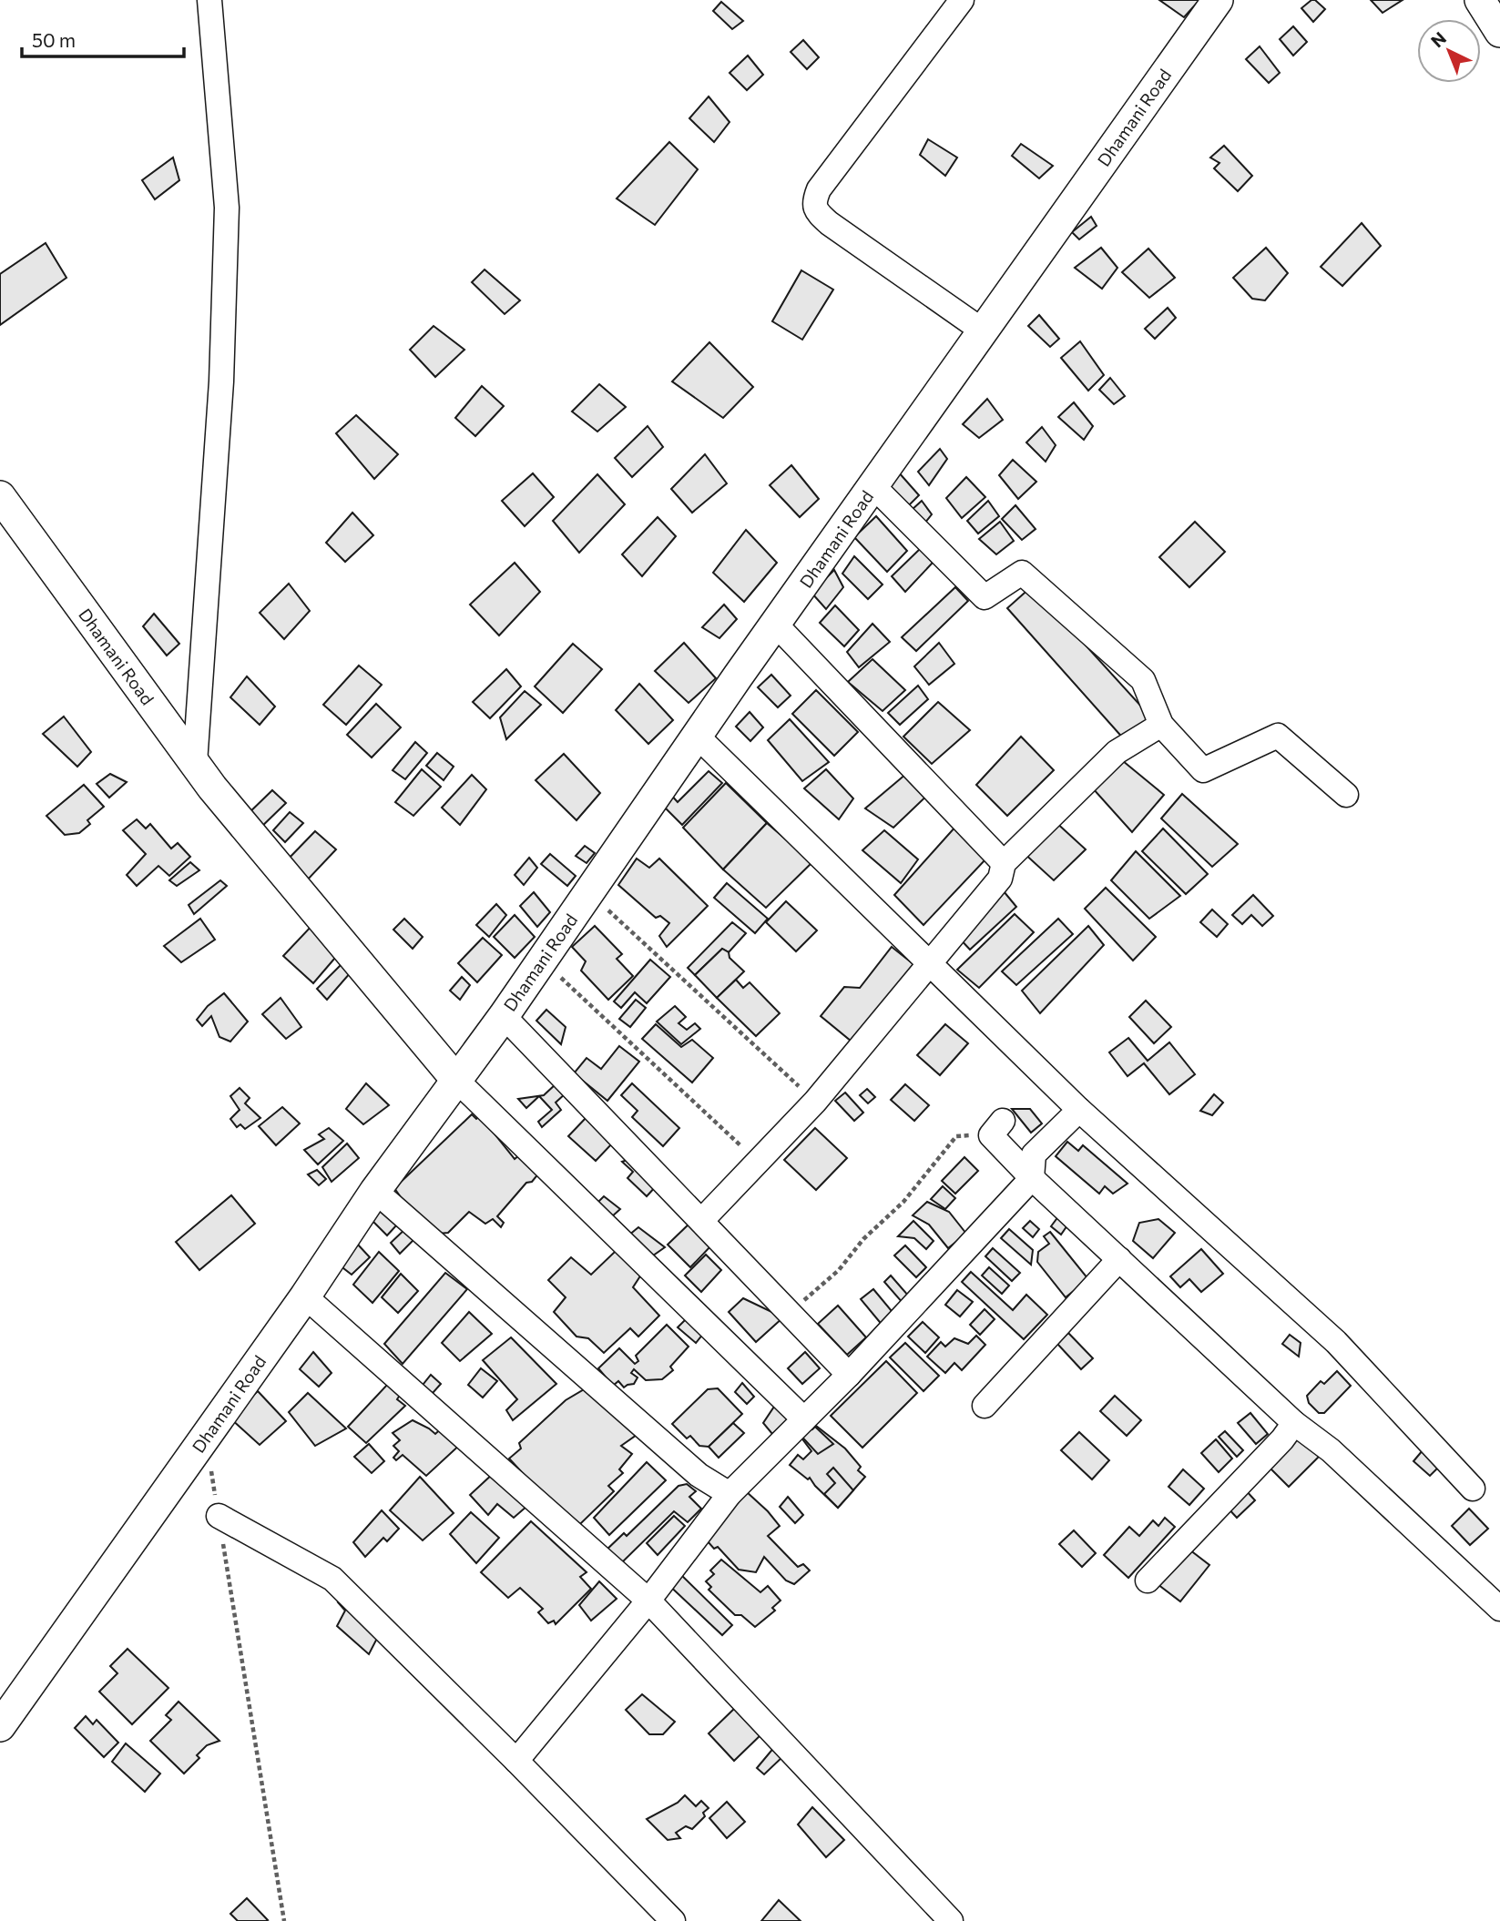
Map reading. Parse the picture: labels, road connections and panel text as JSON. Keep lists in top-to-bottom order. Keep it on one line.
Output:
{"streets":{"main road":["Dhamani Road"]},"scale_bar":"50 m","north":"top left"}
